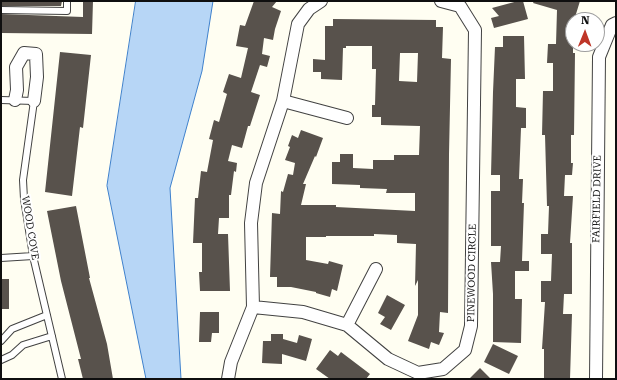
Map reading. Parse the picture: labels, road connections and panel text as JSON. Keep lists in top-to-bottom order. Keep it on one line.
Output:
{"streets":{"street":["FAIRFIELD DRIVE","WOOD COVE","PINEWOOD CIRCLE"]},"north":"top"}
